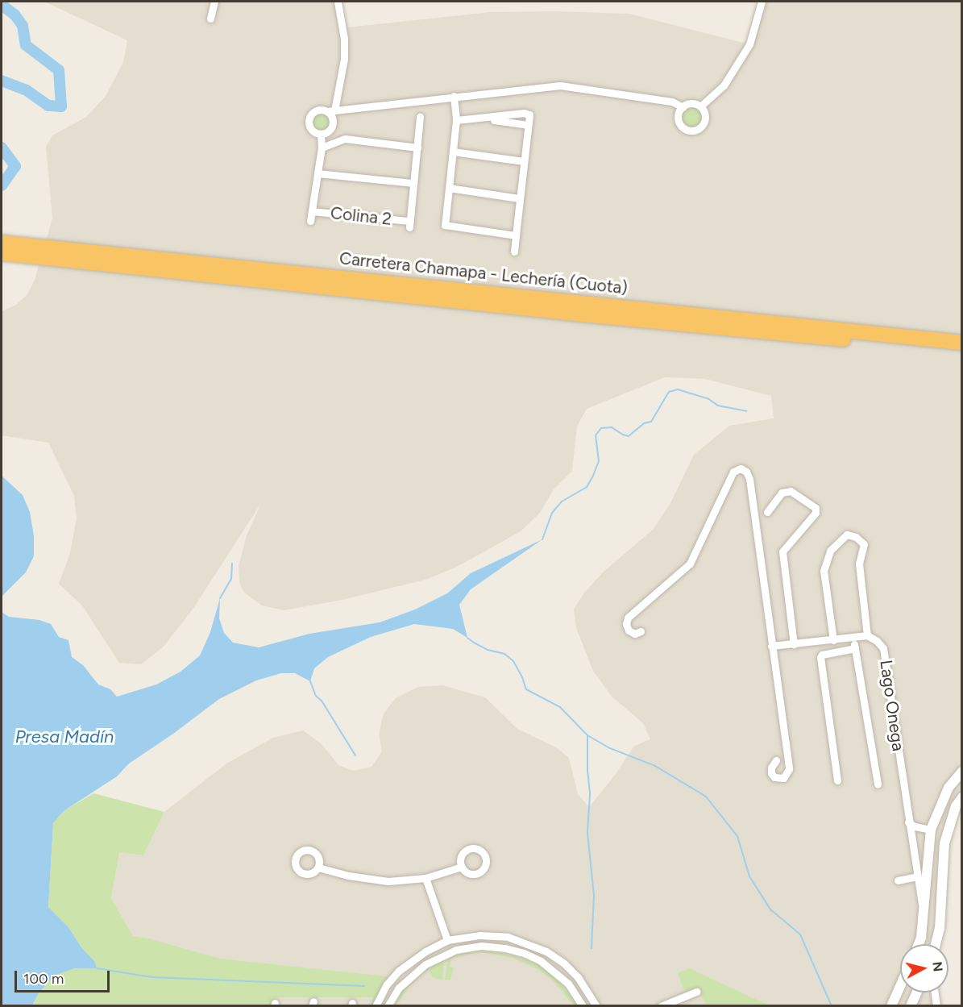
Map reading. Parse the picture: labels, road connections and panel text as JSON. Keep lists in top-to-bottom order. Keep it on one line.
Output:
{"streets":{"highway":["Carretera Chamapa - Lechería (Cuota)"],"street":["Colina 2","Lago Onega"]},"water":["Presa Madín"],"scale_bar":"100 m","north":"right"}
